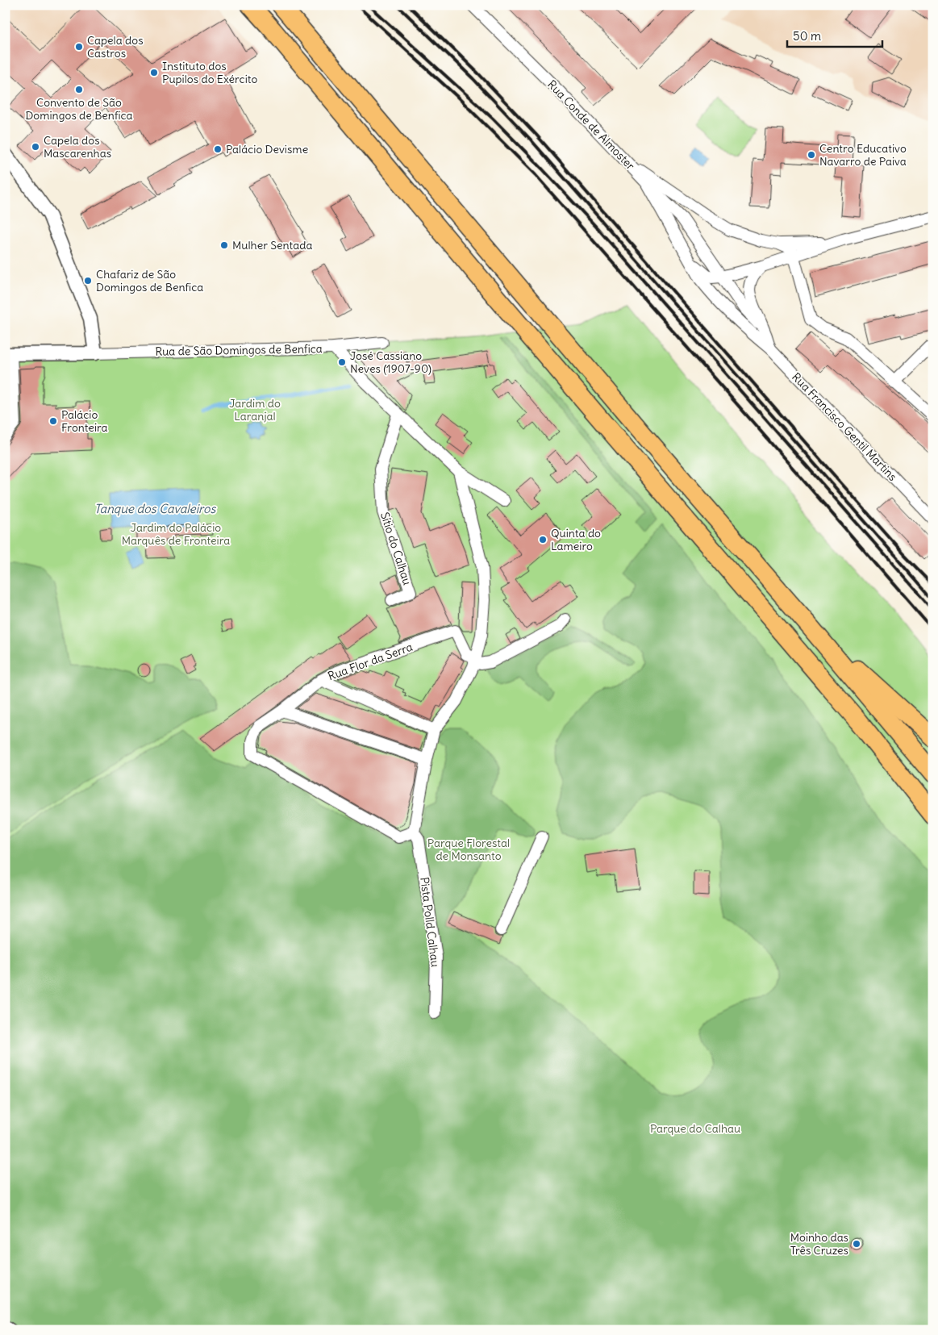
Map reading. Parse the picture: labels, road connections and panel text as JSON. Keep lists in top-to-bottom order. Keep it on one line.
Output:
{"streets":{"street":["Rua Conde de Almoster","Rua de São Domingos de Benfica","Rua Francisco Gentil Martins","Sítio do Calhau","Rua Flor da Serra","Pista Polld Calhau"]},"crossings":[["Rua Conde de Almoster","Rua Francisco Gentil Martins"],["Rua Flor da Serra","Pista Polld Calhau"]],"water":["Tanque dos Cavaleiros"],"parks":["Jardim do Laranjal","Jardim do Palácio Marquês de Fronteira","Parque Florestal de Monsanto","Parque do Calhau"],"places":["Capela dos Castros","Instituto dos Pupilos do Exército","Convento de São Domingos de Benfica","Capela dos Mascarenhas","Palácio Devisme","Centro Educativo Navarro de Paiva","Mulher Sentada","Chafariz de São Domingos de Benfica","José Cassiano Neves (1907-90)","Palácio Fronteira","Quinta do Lameiro","Moinho das Três Cruzes"],"scale_bar":"50 m"}
